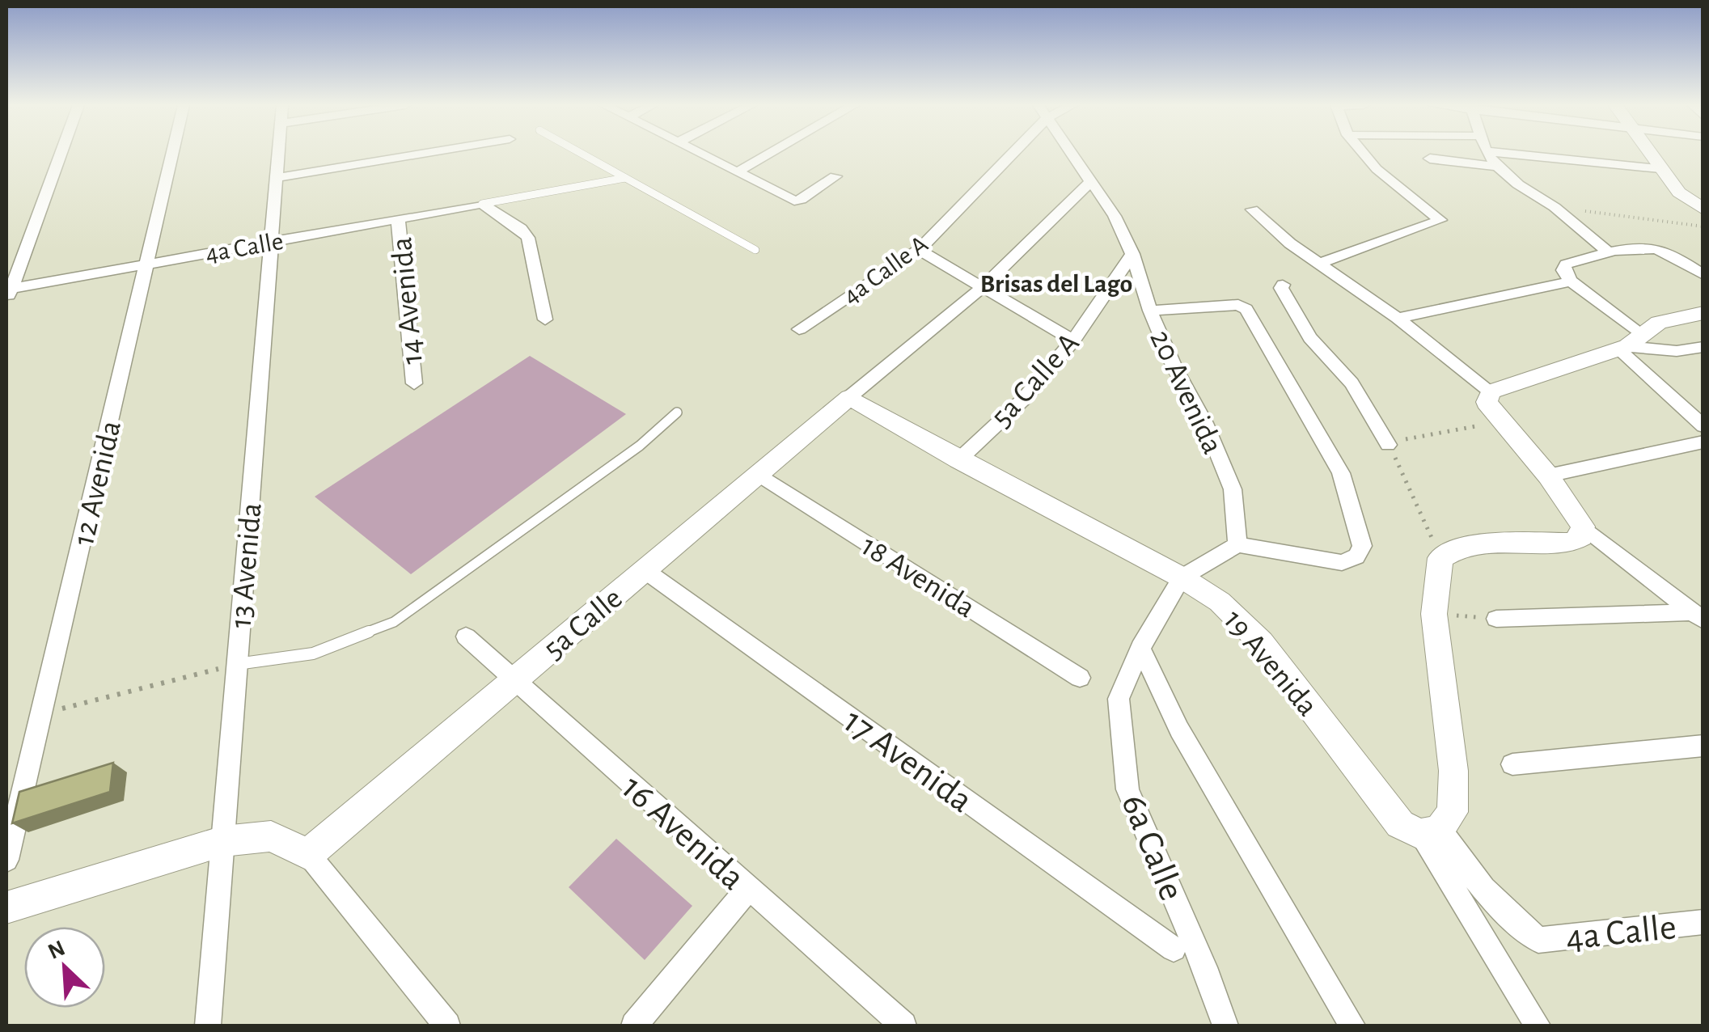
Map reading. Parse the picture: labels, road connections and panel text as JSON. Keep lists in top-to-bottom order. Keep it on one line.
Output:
{"streets":{"street":["4a Calle","4a Calle A","14 Avenida","5a Calle A","20 Avenida","12 Avenida","13 Avenida","18 Avenida","5a Calle","19 Avenida","17 Avenida","16 Avenida","6a Calle"]},"crossings":[["4a Calle","14 Avenida"],["4a Calle","12 Avenida"],["4a Calle","13 Avenida"],["4a Calle","19 Avenida"],["5a Calle A","20 Avenida"],["5a Calle A","19 Avenida"],["20 Avenida","5a Calle"],["18 Avenida","5a Calle"],["5a Calle","19 Avenida"],["5a Calle","17 Avenida"],["5a Calle","16 Avenida"],["19 Avenida","6a Calle"]],"districts":["Brisas del Lago"],"north":"top left"}
